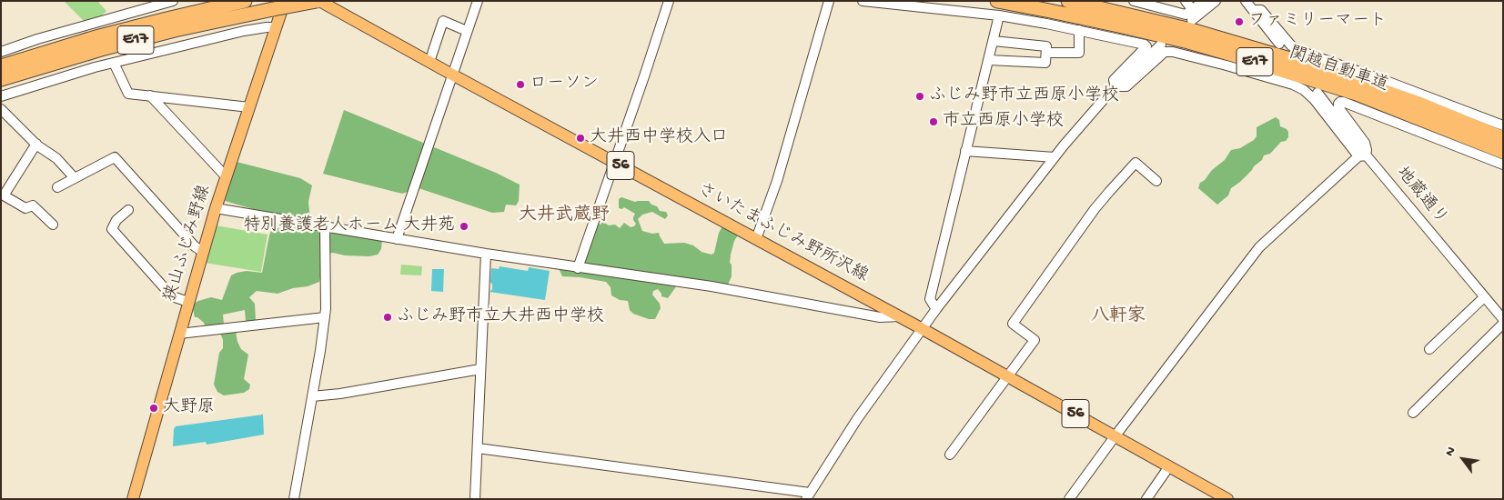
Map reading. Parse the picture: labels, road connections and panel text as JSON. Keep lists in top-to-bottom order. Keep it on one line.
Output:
{"streets":{"highway":["E17","関越自動車道"],"main road":["56","さいたまふじみ野所沢線","狭山ふじみ野線"],"street":["地蔵通り"]},"crossings":[["E17","さいたまふじみ野所沢線"]],"districts":["大井武蔵野","八軒家"],"places":["ファミリーマート","ローソン","ふじみ野市立西原小学校","市立西原小学校","大井西中学校入口","特別養護老人ホーム 大井苑","ふじみ野市立大井西中学校","大野原"],"north":"top left"}
